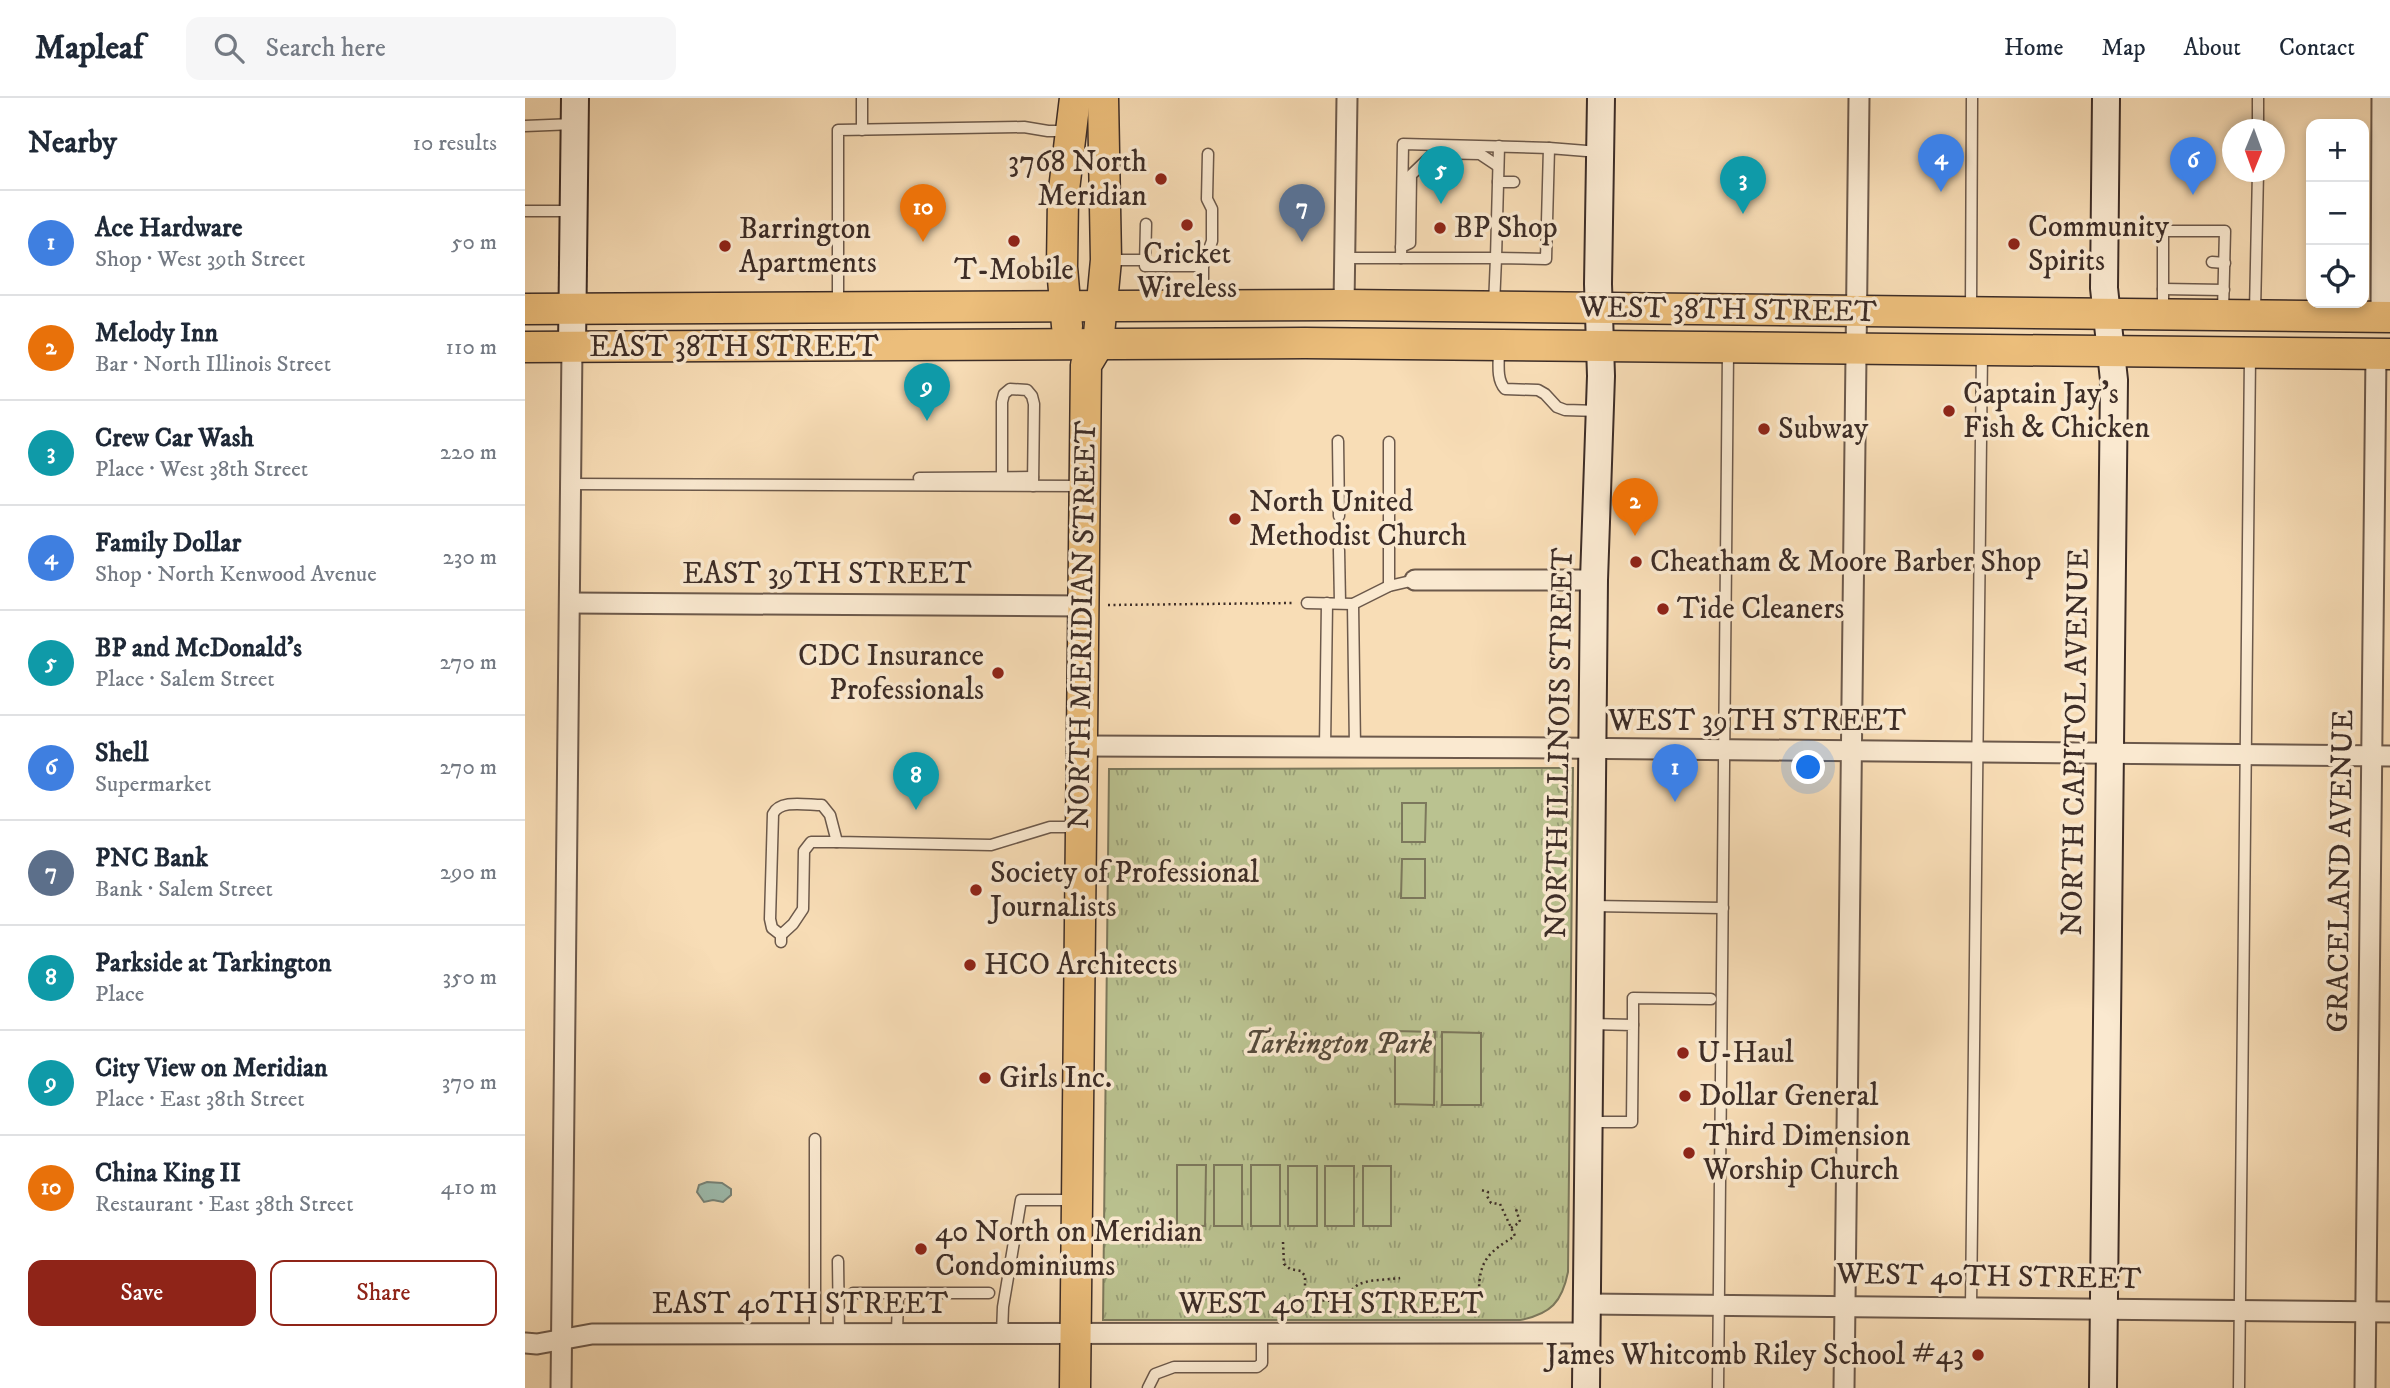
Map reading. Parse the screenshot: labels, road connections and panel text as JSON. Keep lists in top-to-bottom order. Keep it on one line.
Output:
{"streets":{"main road":["WEST 38TH STREET","EAST 38TH STREET","NORTH MERIDIAN STREET","NORTH CAPITOL AVENUE","NORTH ILLINOIS STREET"],"street":["EAST 39TH STREET","WEST 39TH STREET","GRACELAND AVENUE","WEST 40TH STREET","EAST 40TH STREET"]},"crossings":[["WEST 38TH STREET","EAST 38TH STREET"],["WEST 38TH STREET","NORTH MERIDIAN STREET"],["WEST 38TH STREET","NORTH CAPITOL AVENUE"],["WEST 38TH STREET","NORTH ILLINOIS STREET"],["WEST 38TH STREET","GRACELAND AVENUE"],["EAST 38TH STREET","NORTH MERIDIAN STREET"],["EAST 39TH STREET","NORTH MERIDIAN STREET"],["NORTH MERIDIAN STREET","WEST 39TH STREET"],["NORTH MERIDIAN STREET","WEST 40TH STREET"],["NORTH MERIDIAN STREET","EAST 40TH STREET"],["WEST 39TH STREET","NORTH CAPITOL AVENUE"],["WEST 39TH STREET","NORTH ILLINOIS STREET"],["WEST 39TH STREET","GRACELAND AVENUE"],["NORTH CAPITOL AVENUE","WEST 40TH STREET"],["NORTH ILLINOIS STREET","WEST 40TH STREET"],["GRACELAND AVENUE","WEST 40TH STREET"],["WEST 40TH STREET","EAST 40TH STREET"]],"parks":["Tarkington Park"],"places":["3768 North Meridian","Cricket Wireless","BP Shop","T-Mobile","Community Spirits","Barrington Apartments","Captain Jay's Fish & Chicken","Subway","North United Methodist Church","Cheatham & Moore Barber Shop","Tide Cleaners","CDC Insurance Professionals","Society of Professional Journalists","HCO Architects","U-Haul","Girls Inc.","Dollar General","Third Dimension Worship Church","40 North on Meridian Condominiums","James Whitcomb Riley School #43"],"north":"bottom","page":{"header":"Mapleaf","search":"Search here","nav":["Home","Map","About","Contact"],"heading":["Nearby","10 results"],"map_buttons":["+","−"],"pins":["4","6","5","3","7","10","9","2","1","8"],"list":[{"mark":"1","name":"Ace Hardware","note":"Shop · West 39th Street","value":"50 m"},{"mark":"2","name":"Melody Inn","note":"Bar · North Illinois Street","value":"110 m"},{"mark":"3","name":"Crew Car Wash","note":"Place · West 38th Street","value":"220 m"},{"mark":"4","name":"Family Dollar","note":"Shop · North Kenwood Avenue","value":"230 m"},{"mark":"5","name":"BP and McDonald's","note":"Place · Salem Street","value":"270 m"},{"mark":"6","name":"Shell","note":"Supermarket","value":"270 m"},{"mark":"7","name":"PNC Bank","note":"Bank · Salem Street","value":"290 m"},{"mark":"8","name":"Parkside at Tarkington","note":"Place","value":"350 m"},{"mark":"9","name":"City View on Meridian","note":"Place · East 38th Street","value":"370 m"},{"mark":"10","name":"China King II","note":"Restaurant · East 38th Street","value":"410 m"}],"buttons":["Save","Share"]}}
